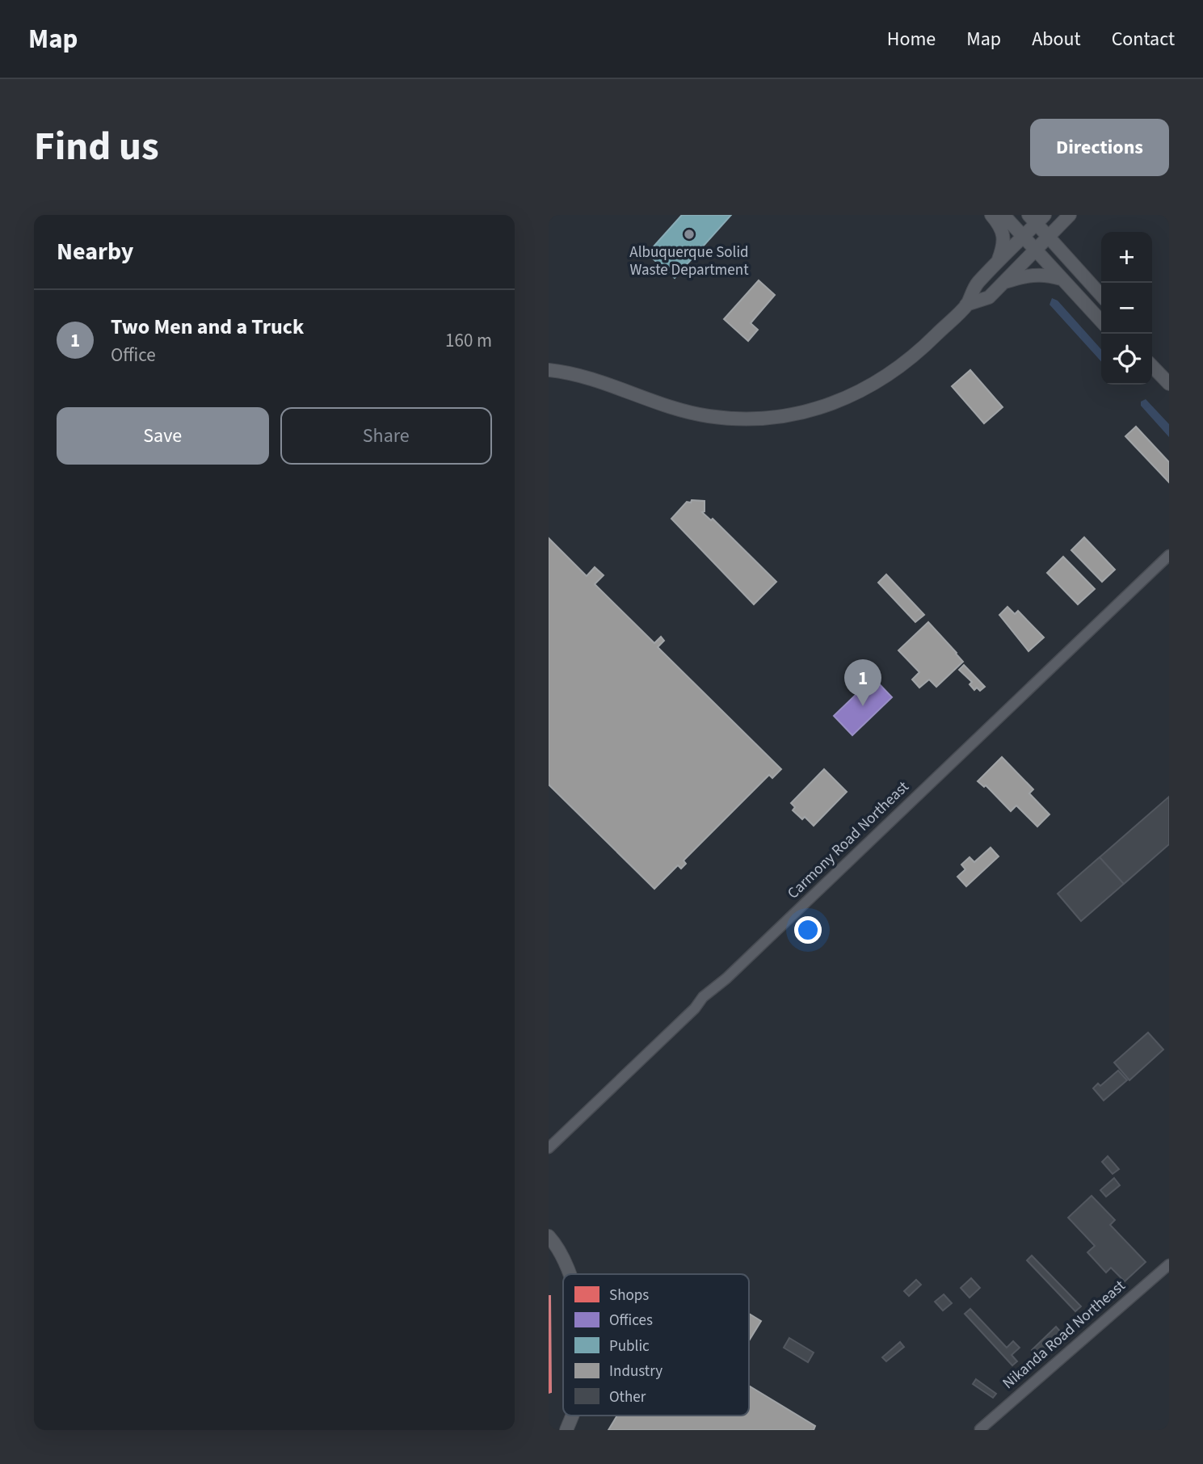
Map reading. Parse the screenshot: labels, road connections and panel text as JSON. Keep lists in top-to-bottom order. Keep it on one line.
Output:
{"streets":{"street":["Carmony Road Northeast","Nikanda Road Northeast"]},"places":["Albuquerque Solid Waste Department"],"legend":["Shops","Offices","Public","Industry","Other"],"page":{"header":"Map","nav":["Home","Map","About","Contact"],"title":"Find us","buttons":["Directions",["Save","Share"]],"heading":"Nearby","map_buttons":["+","−"],"list":[{"mark":"1","name":"Two Men and a Truck","note":"Office","value":"160 m"}],"pins":"1"}}
